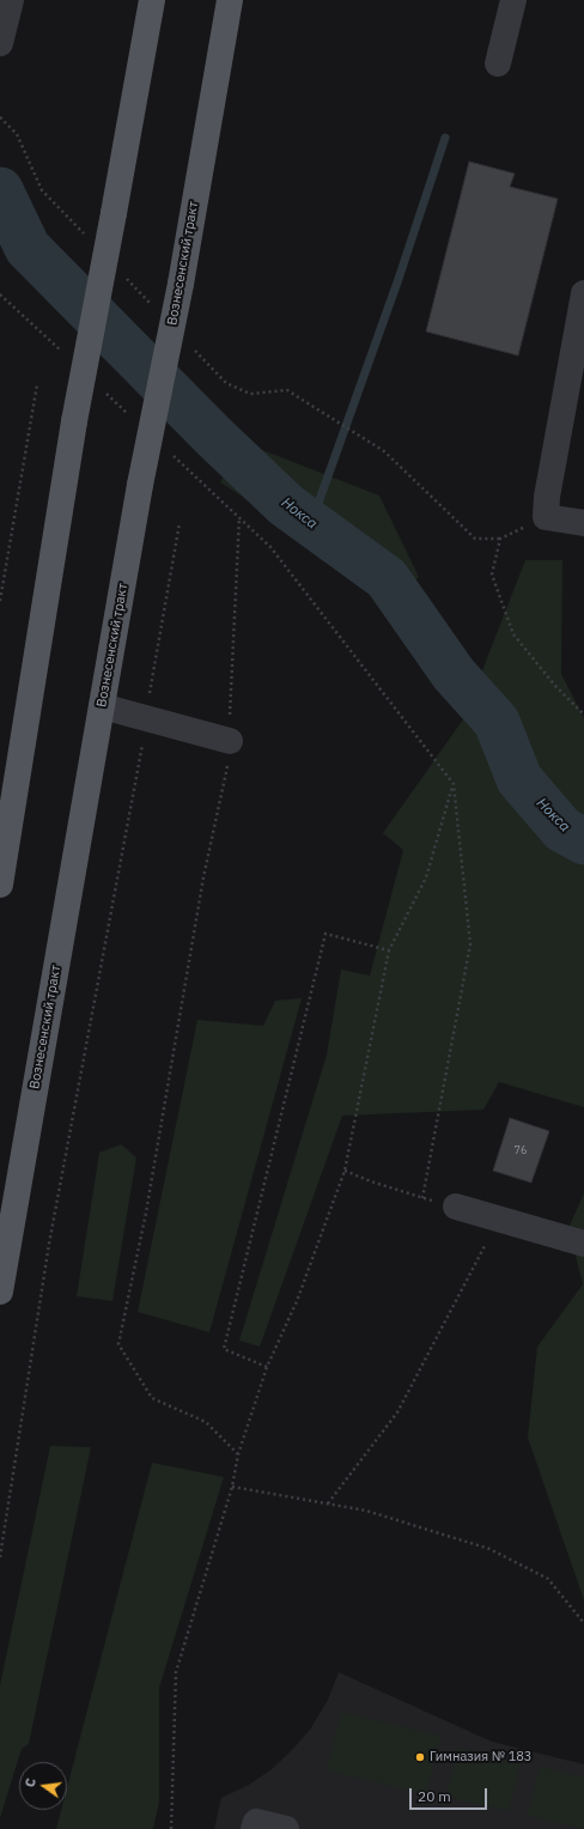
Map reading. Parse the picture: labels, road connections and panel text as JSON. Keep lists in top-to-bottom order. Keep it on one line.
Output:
{"streets":{"main road":["Вознесенский тракт"]},"water":["Нокса"],"places":["Гимназия № 183"],"house_numbers":["76"],"scale_bar":"20 m","north":"left"}
